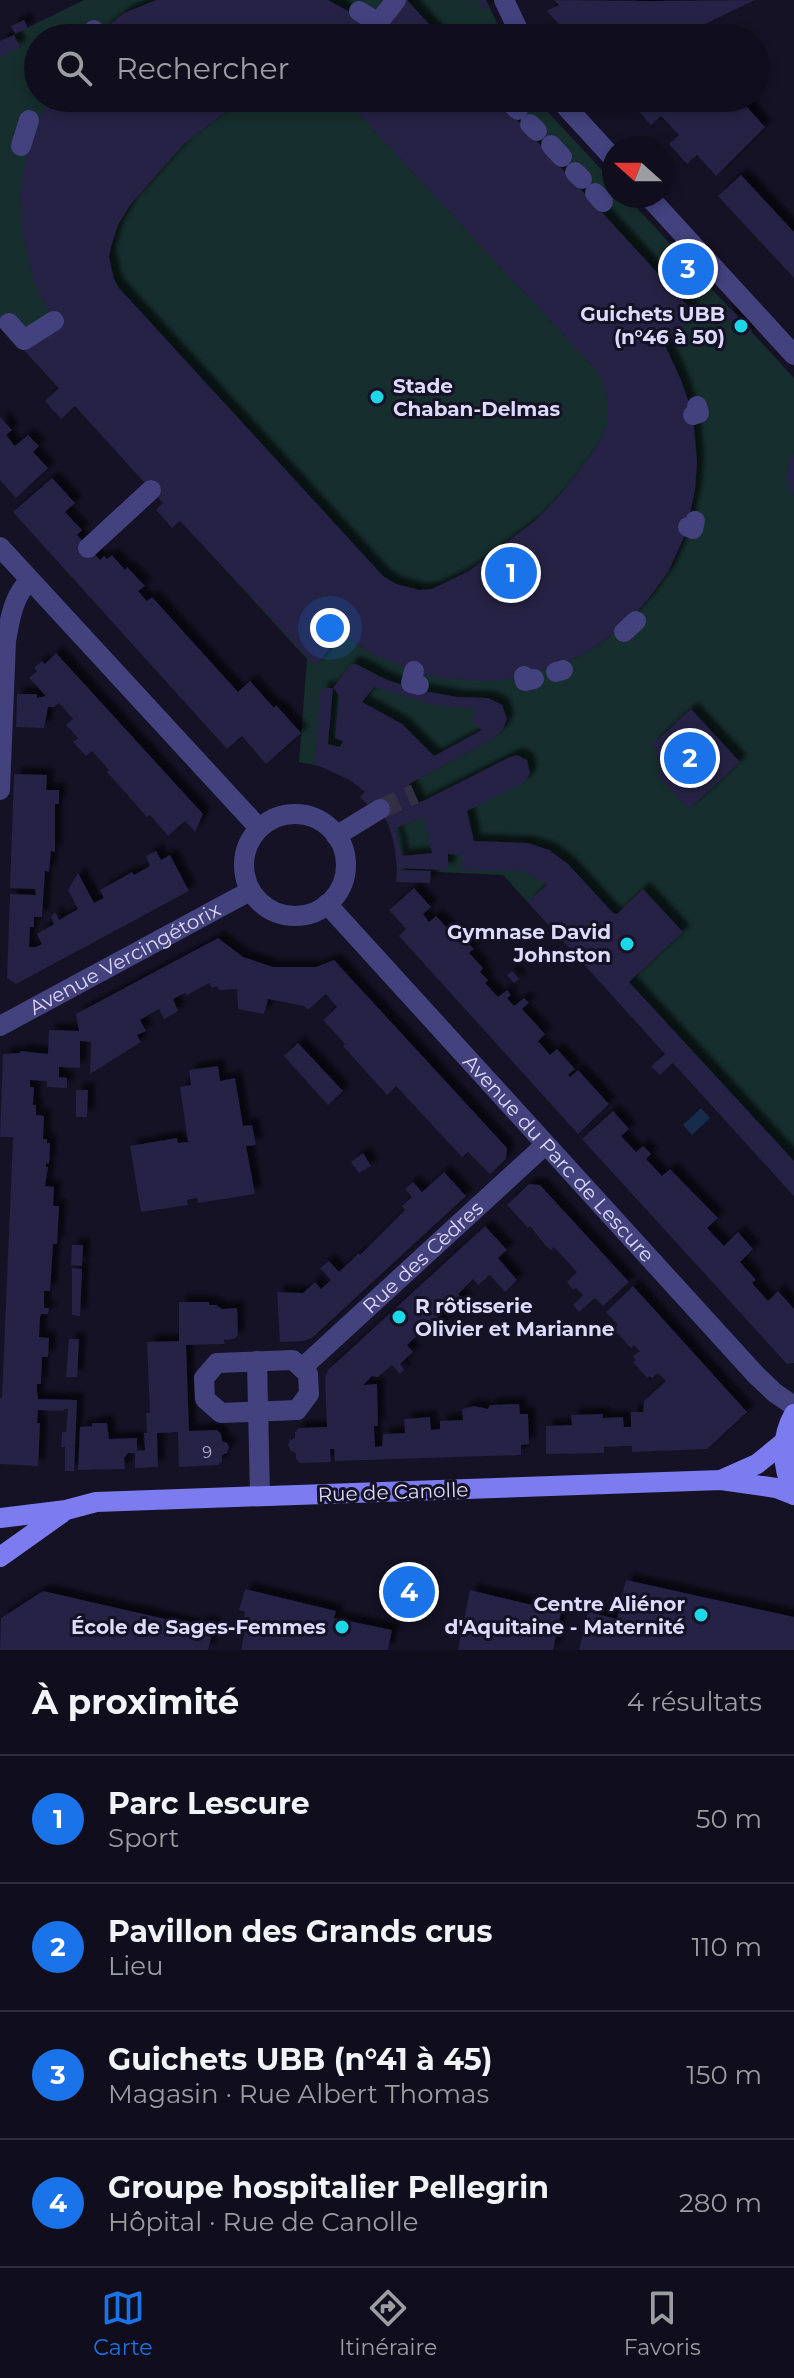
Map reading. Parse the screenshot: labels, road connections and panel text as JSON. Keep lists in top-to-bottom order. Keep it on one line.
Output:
{"streets":{"street":["Avenue Vercingétorix","Avenue du Parc de Lescure","Rue des Cèdres","Rue de Canolle"]},"crossings":[["Avenue Vercingétorix","Avenue du Parc de Lescure"],["Avenue du Parc de Lescure","Rue des Cèdres"]],"places":["Guichets UBB (n°46 à 50)","Stade Chaban-Delmas","Gymnase David Johnston","R rôtisserie Olivier et Marianne","Centre Aliénor d'Aquitaine - Maternité","École de Sages-Femmes"],"house_numbers":["9"],"north":"left","page":{"search":"Rechercher","pins":["3","1","2","4"],"heading":["À proximité","4 résultats"],"list":[{"mark":"1","name":"Parc Lescure","note":"Sport","value":"50 m"},{"mark":"2","name":"Pavillon des Grands crus","note":"Lieu","value":"110 m"},{"mark":"3","name":"Guichets UBB (n°41 à 45)","note":"Magasin · Rue Albert Thomas","value":"150 m"},{"mark":"4","name":"Groupe hospitalier Pellegrin","note":"Hôpital · Rue de Canolle","value":"280 m"}],"nav":["Carte","Itinéraire","Favoris"]}}
